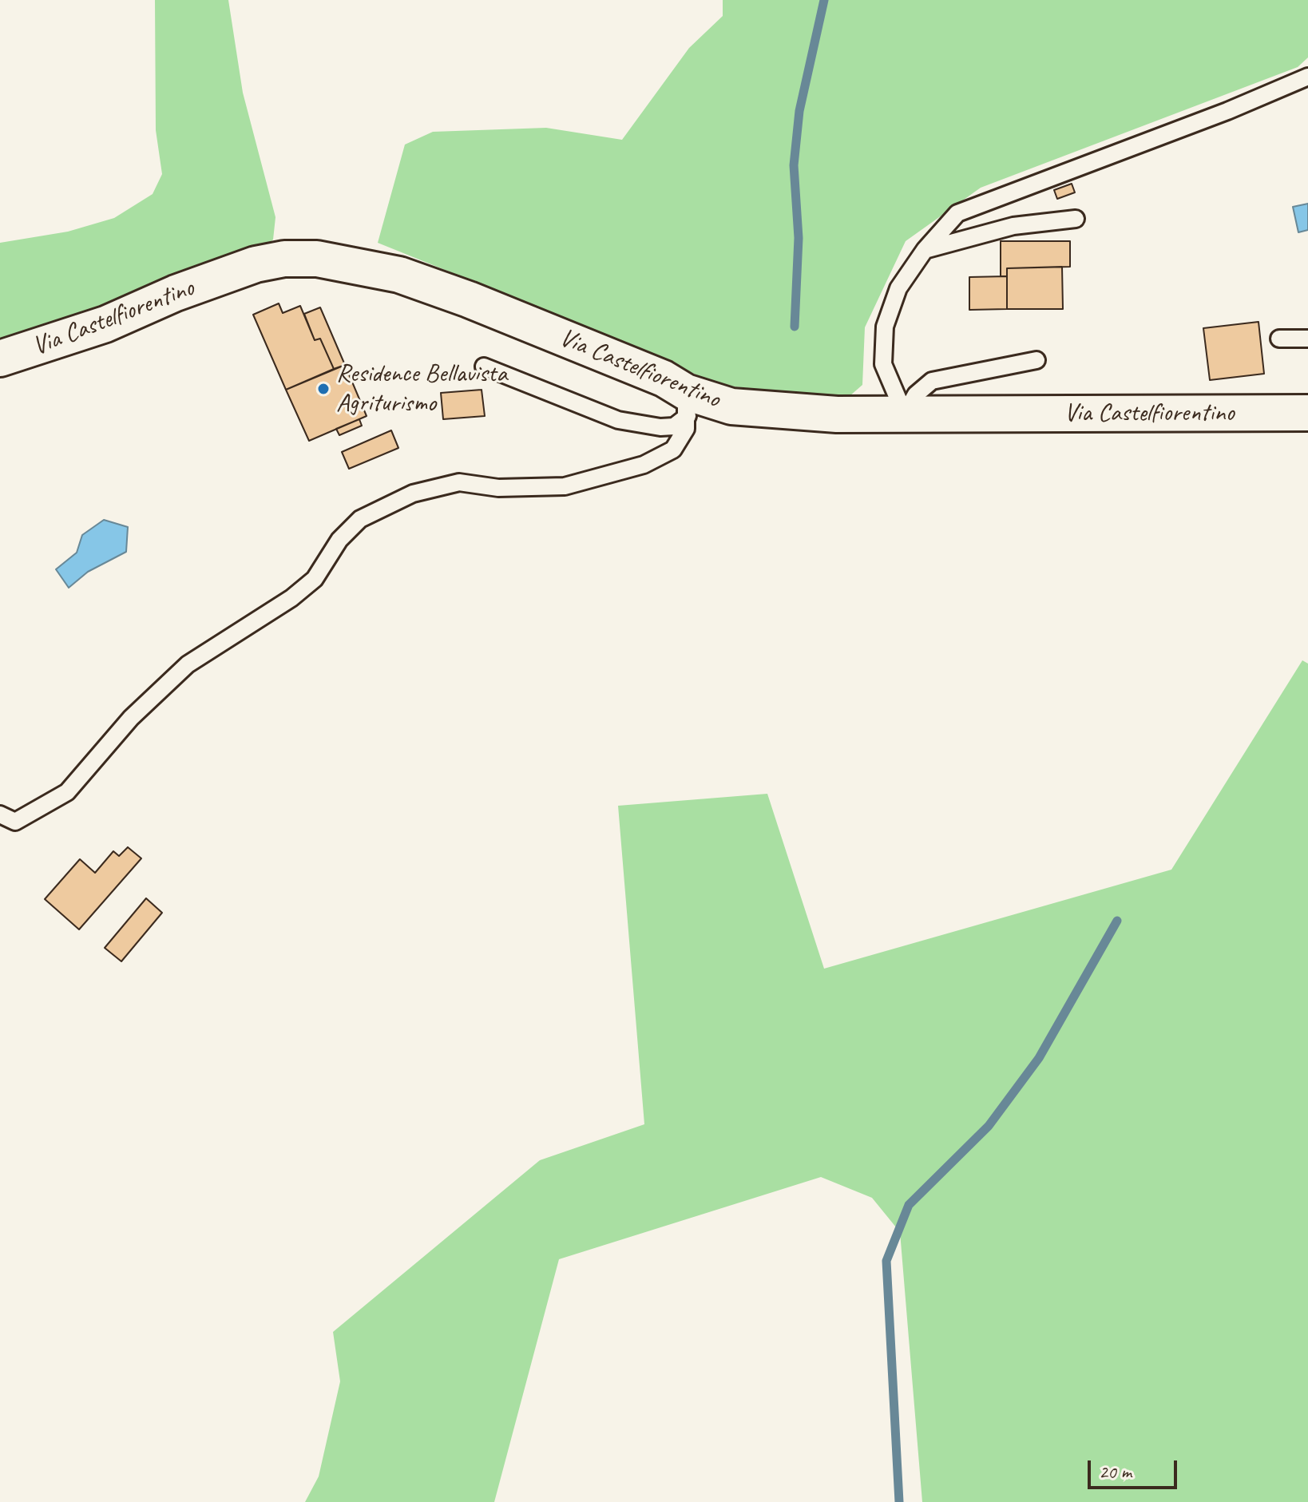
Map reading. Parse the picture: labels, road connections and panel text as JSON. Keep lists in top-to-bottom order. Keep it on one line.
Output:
{"streets":{"street":["Via Castelfiorentino"]},"places":["Residence Bellavista Agriturismo"],"scale_bar":"20 m"}
